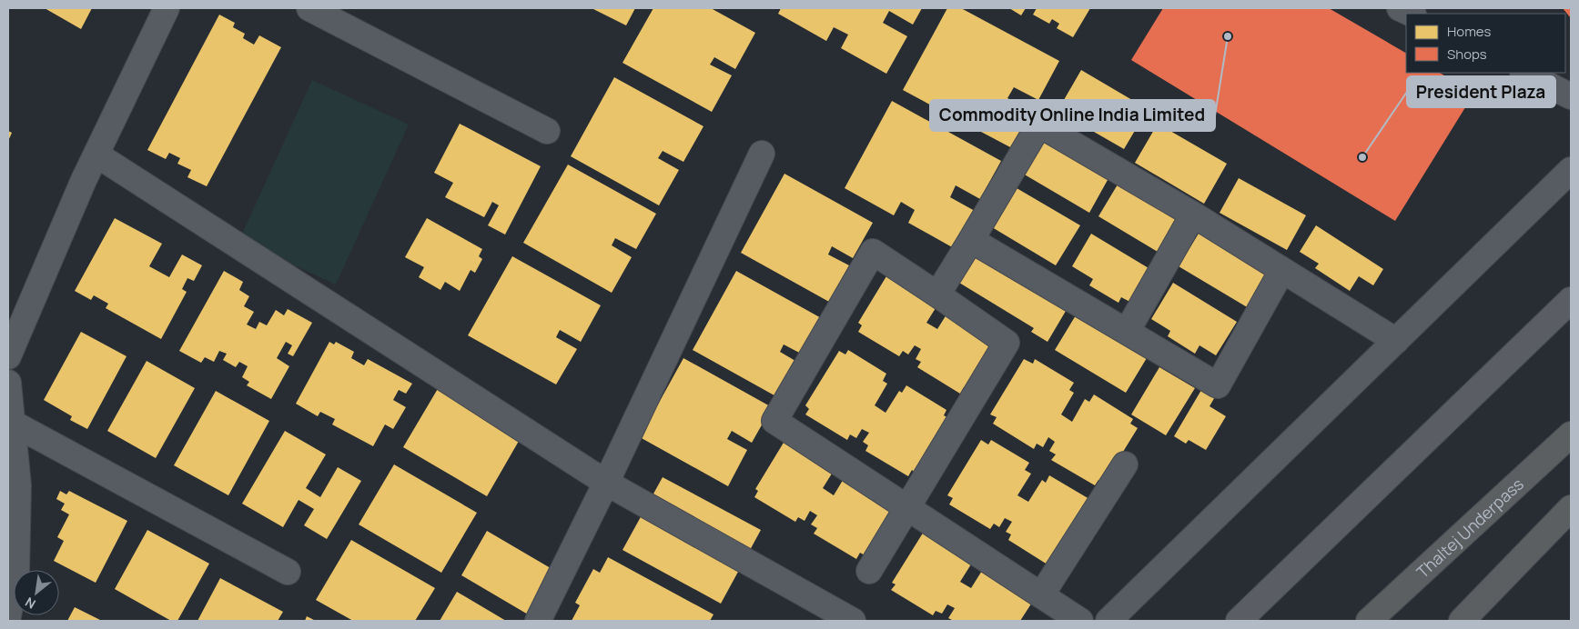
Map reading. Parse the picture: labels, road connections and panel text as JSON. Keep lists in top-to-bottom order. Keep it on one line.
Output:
{"streets":{"highway":["Thaltej Underpass"]},"places":["Commodity Online India Limited","President Plaza"],"legend":["Homes","Shops"],"north":"bottom left"}
